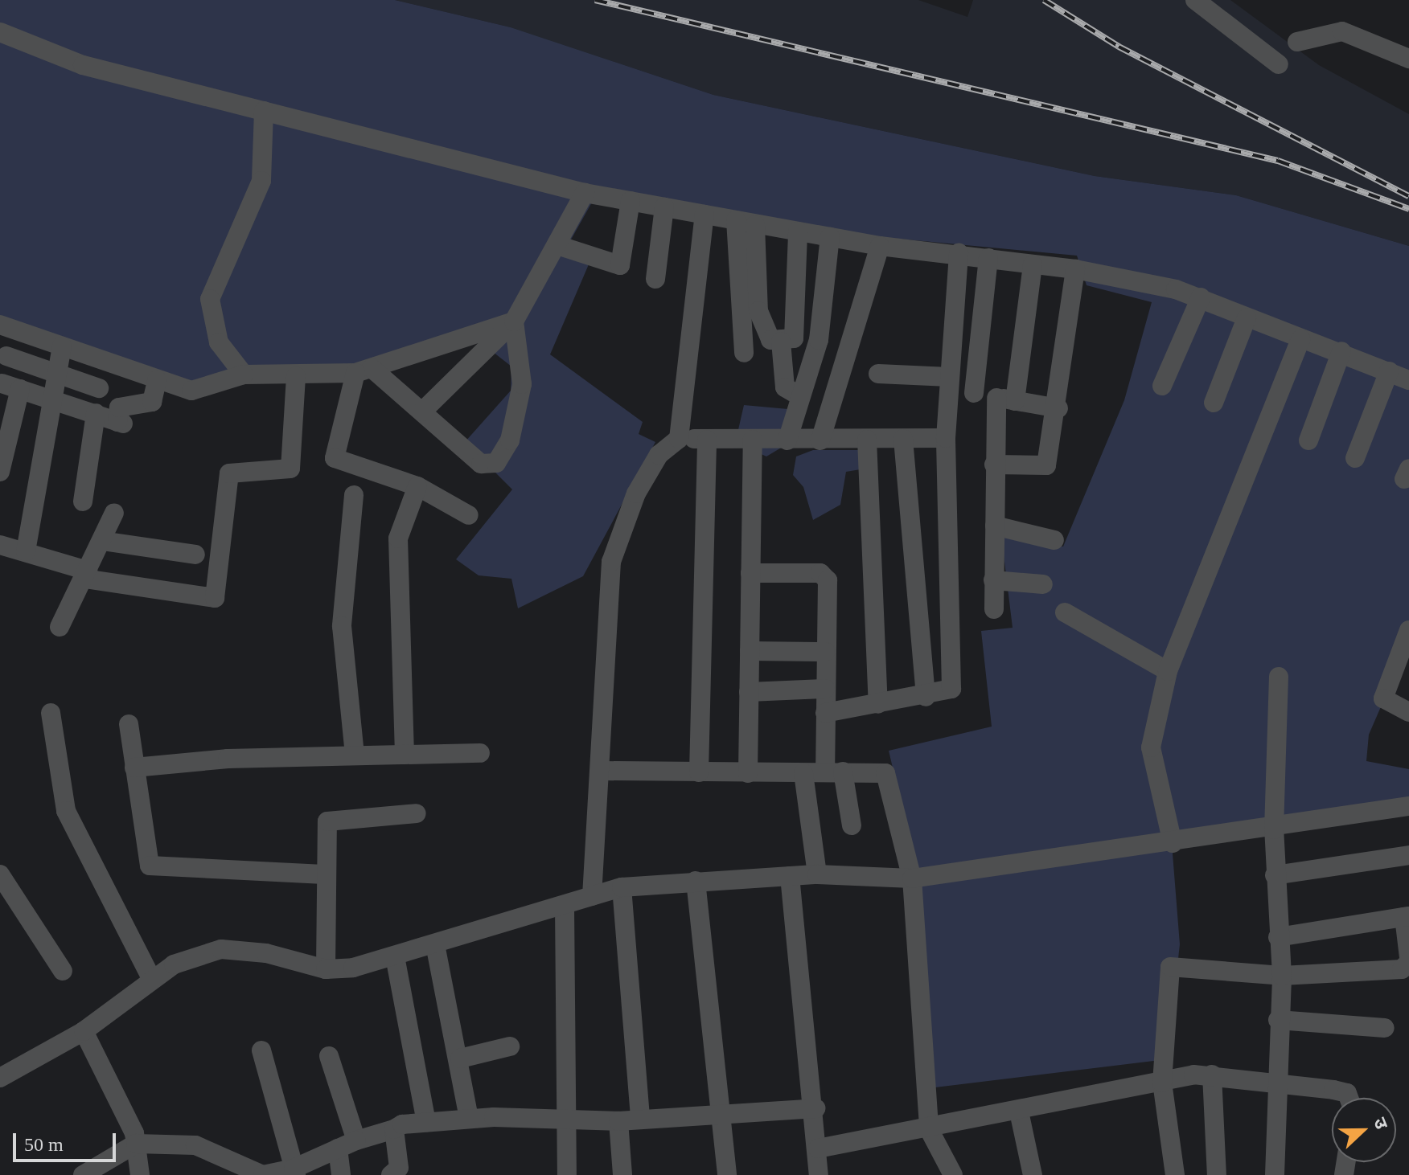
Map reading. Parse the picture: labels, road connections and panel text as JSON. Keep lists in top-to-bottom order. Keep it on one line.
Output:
{"scale_bar":"50 m","north":"right"}
